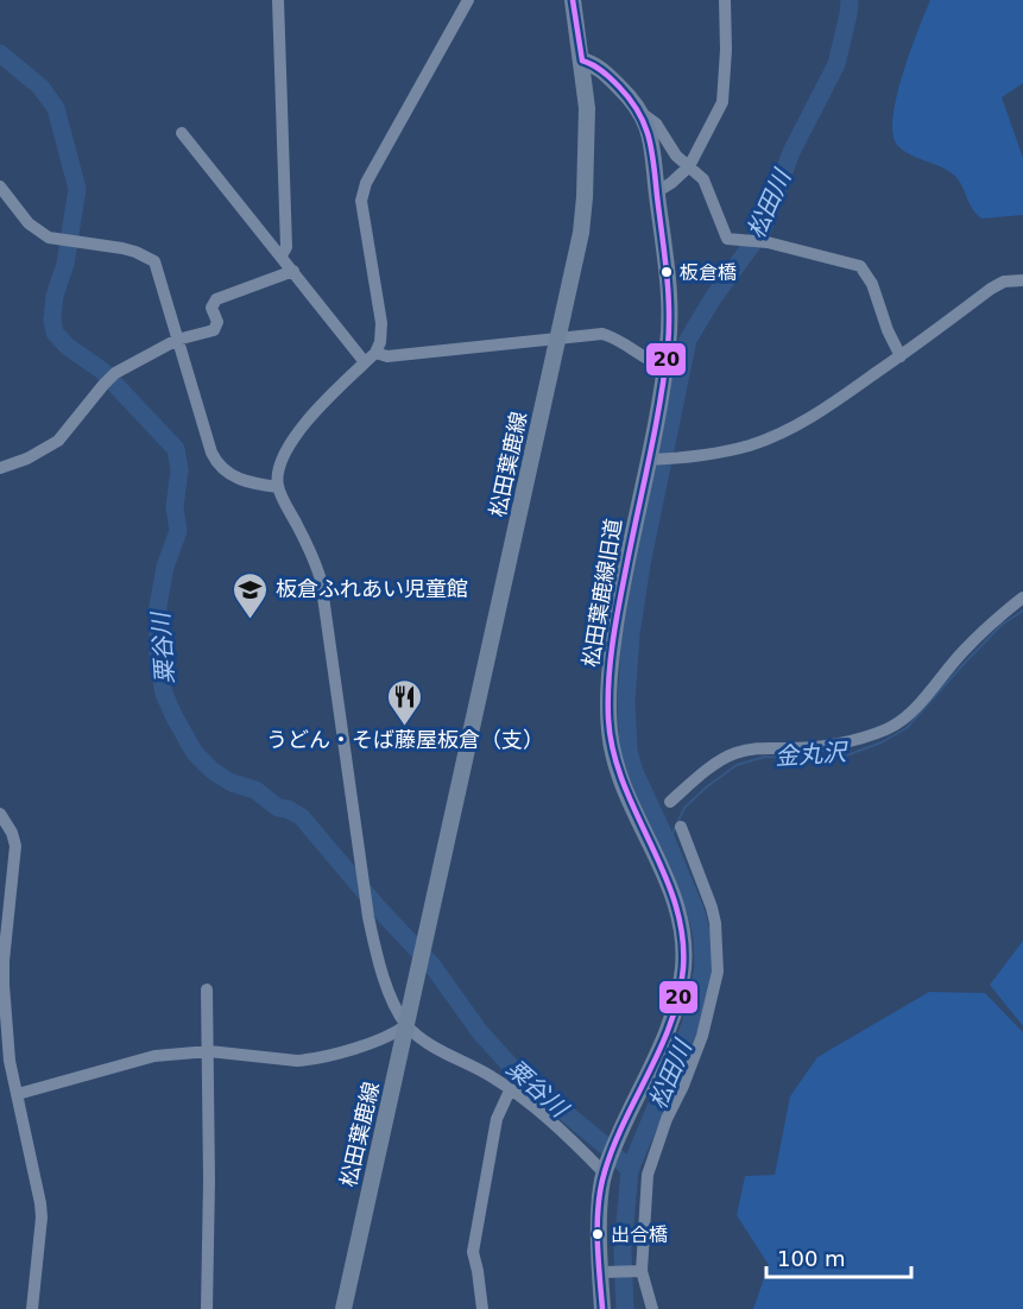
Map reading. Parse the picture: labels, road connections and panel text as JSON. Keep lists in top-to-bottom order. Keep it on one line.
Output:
{"streets":{"main road":["松田葉鹿線","松田葉鹿線旧道"]},"crossings":[["松田葉鹿線","松田葉鹿線旧道"]],"water":["松田川","粟谷川","金丸沢"],"places":{"other":["板倉橋","出合橋"],"school or university":["板倉ふれあい児童館"],"restaurant":["うどん・そば藤屋板倉（支）"]},"lines":["transit line 20"],"scale_bar":"100 m"}
